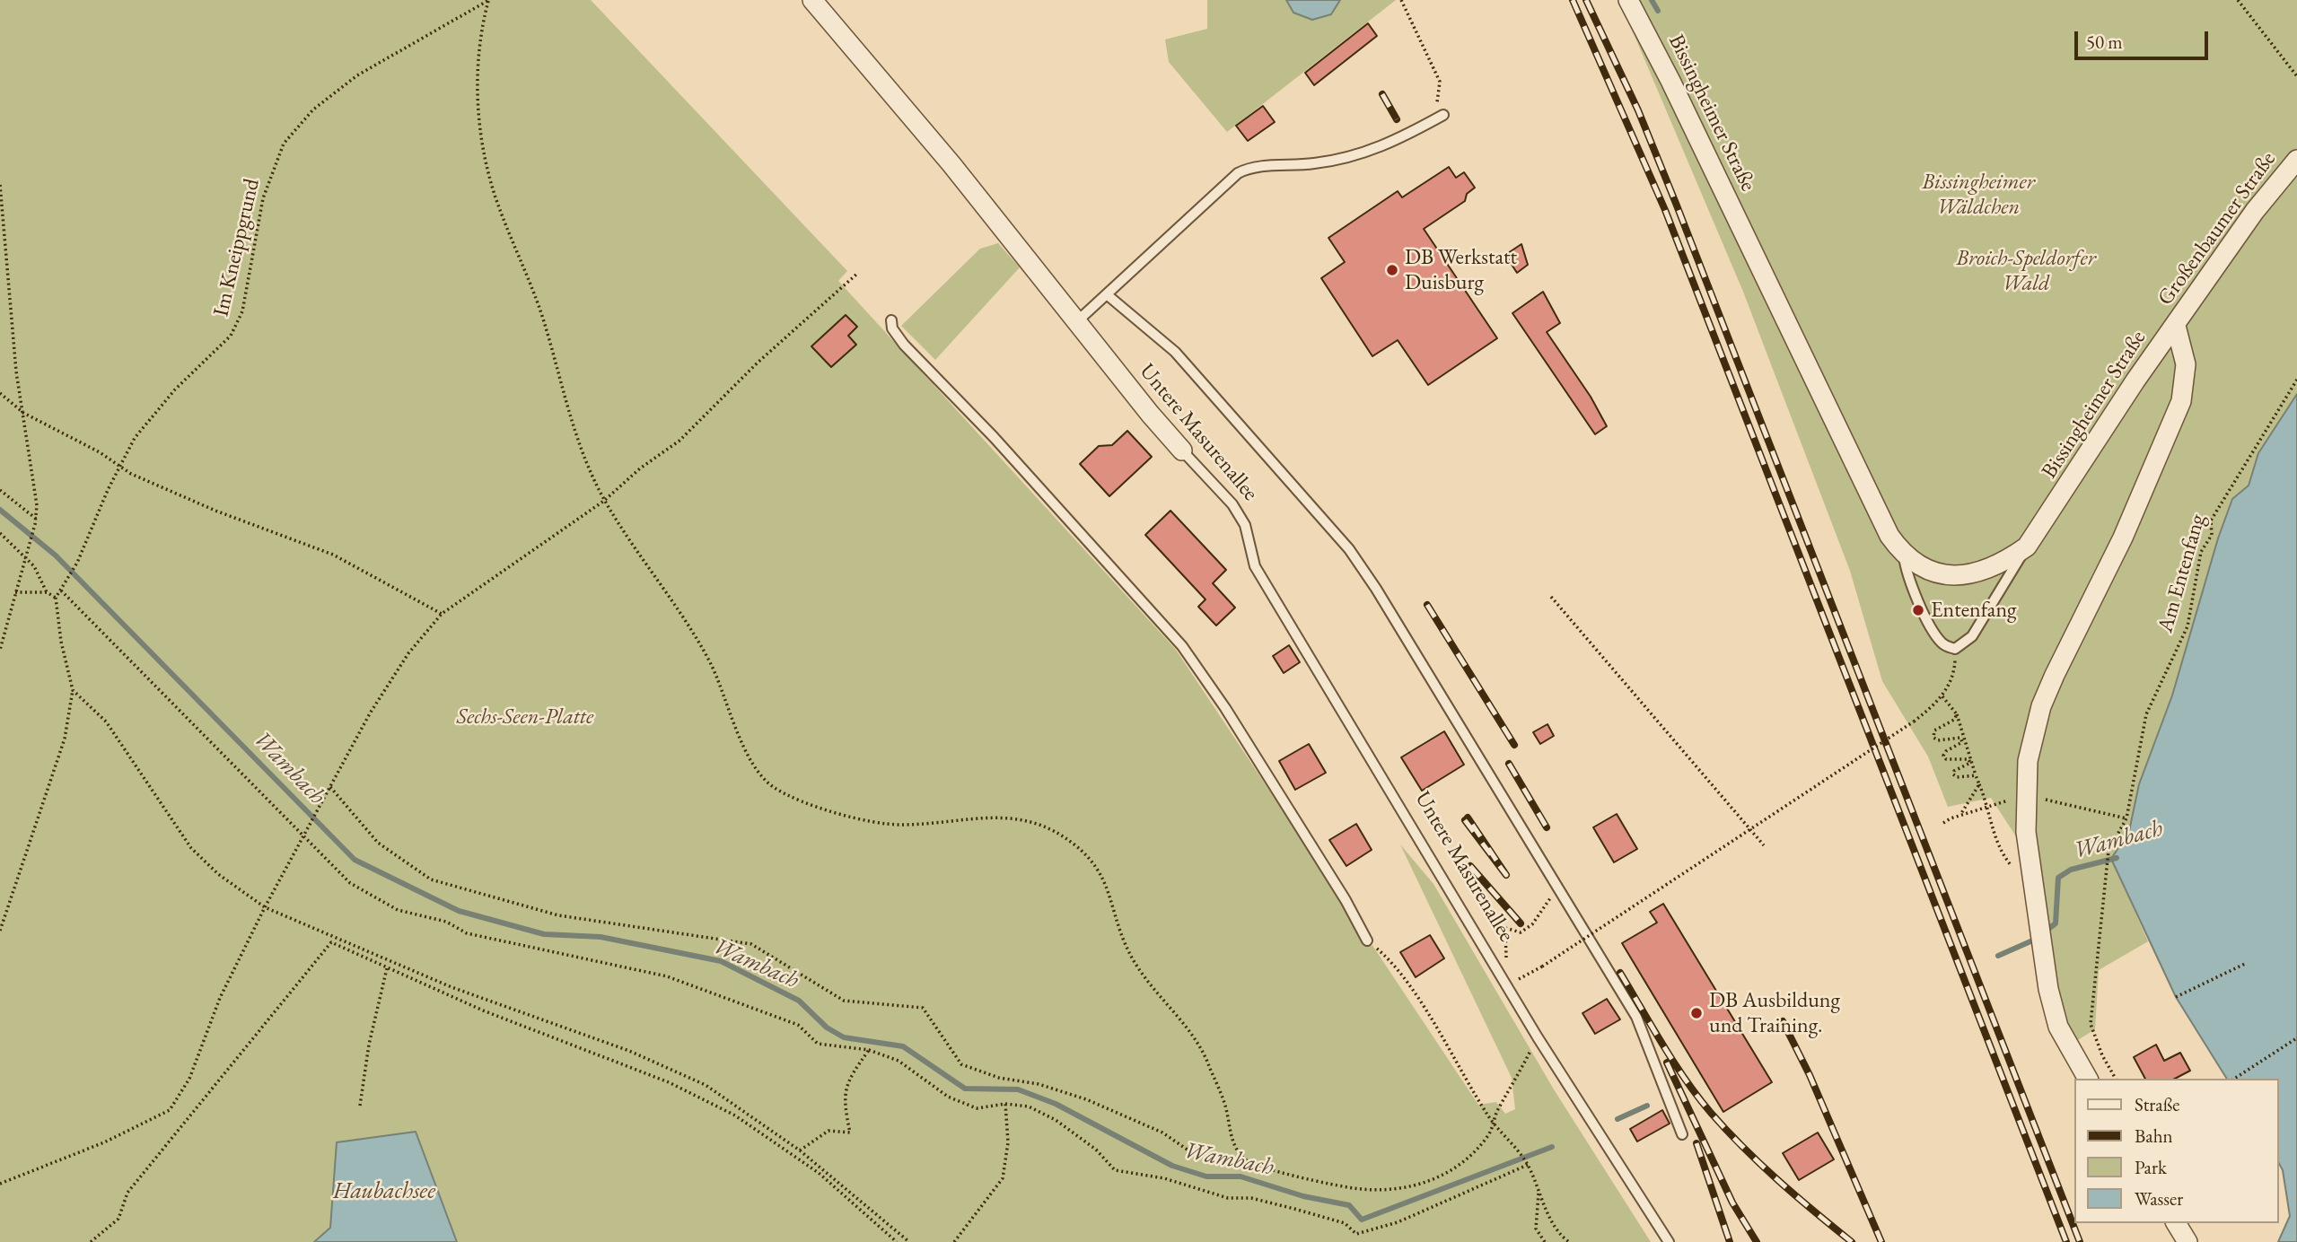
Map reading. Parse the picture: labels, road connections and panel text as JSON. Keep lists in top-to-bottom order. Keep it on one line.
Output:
{"streets":{"street":["Bissingheimer Straße","Großenbaumer Straße","Untere Masurenallee"],"path":["Im Kneippgrund","Am Entenfang"]},"crossings":[["Bissingheimer Straße","Großenbaumer Straße"]],"water":["Wambach","Haubachsee"],"parks":["Bissingheimer Wäldchen","Broich-Speldorfer Wald","Sechs-Seen-Platte"],"places":["DB Werkstatt Duisburg","Entenfang","DB Ausbildung und Training."],"legend":["Straße","Bahn","Park","Wasser"],"scale_bar":"50 m"}
